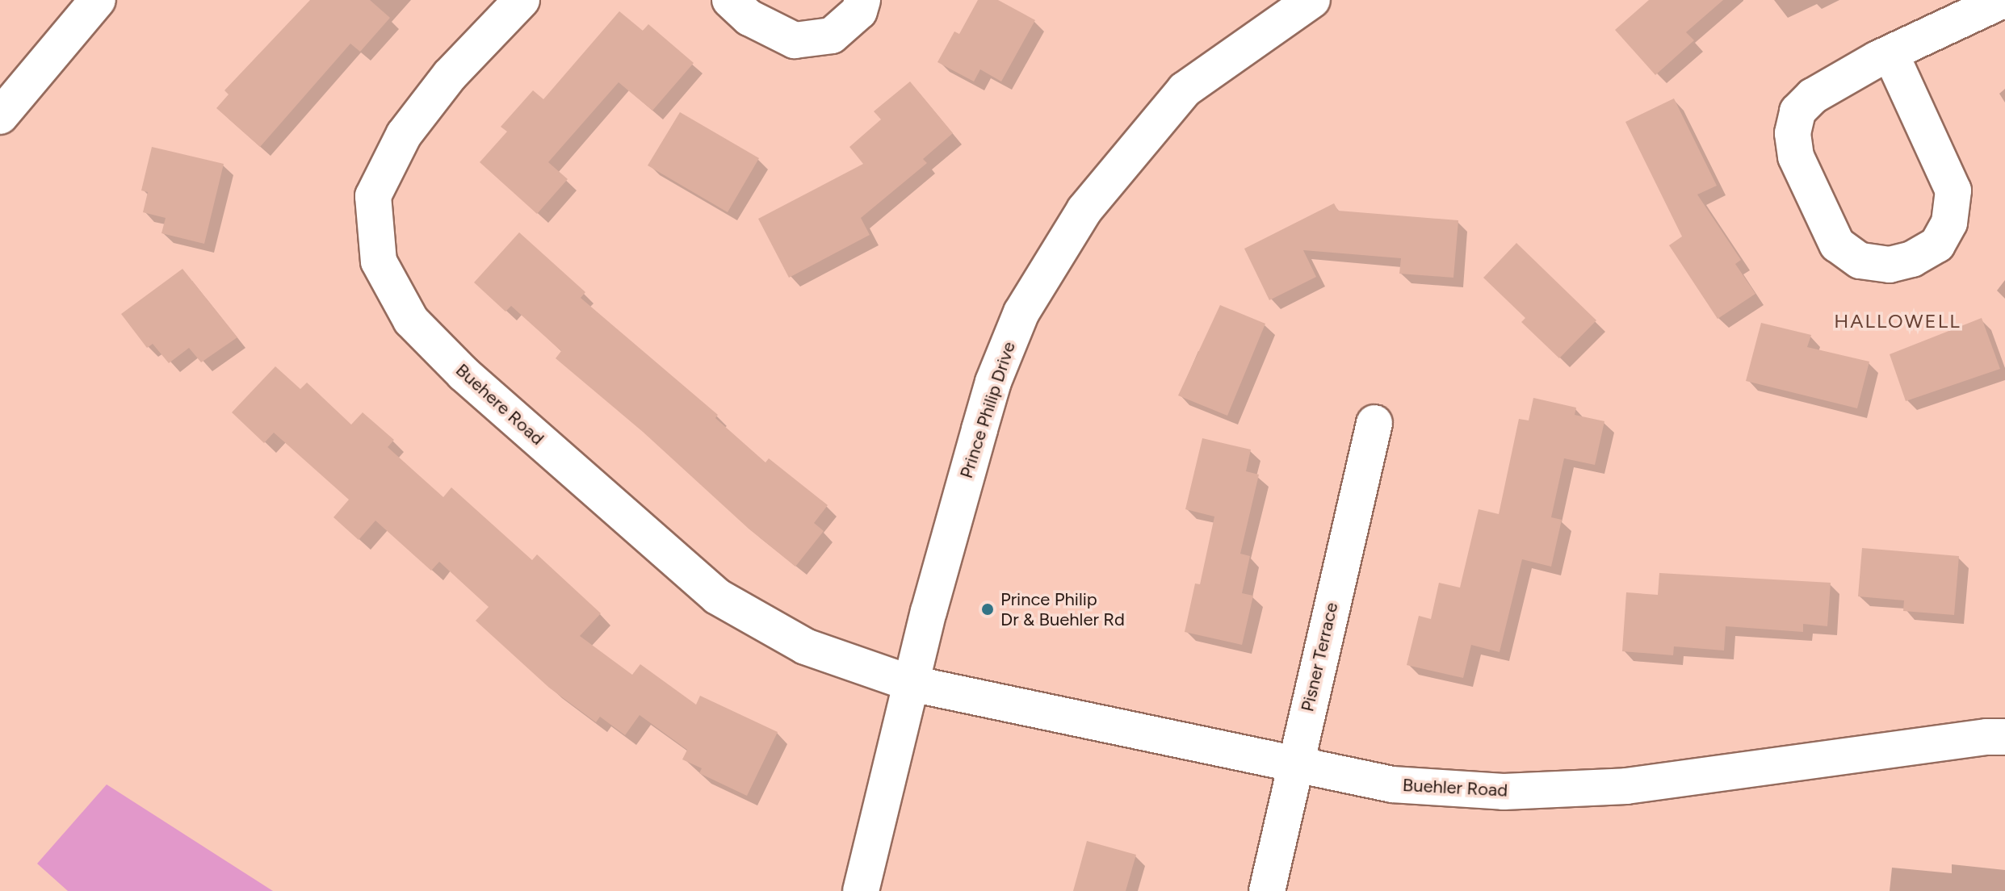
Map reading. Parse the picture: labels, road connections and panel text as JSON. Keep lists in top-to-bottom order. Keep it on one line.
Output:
{"streets":{"street":["Buehere Road","Prince Philip Drive","Pisner Terrace","Buehler Road"]},"crossings":[["Buehere Road","Prince Philip Drive"],["Buehere Road","Buehler Road"],["Prince Philip Drive","Buehler Road"],["Pisner Terrace","Buehler Road"]],"districts":["HALLOWELL"],"places":["Prince Philip Dr & Buehler Rd"]}
